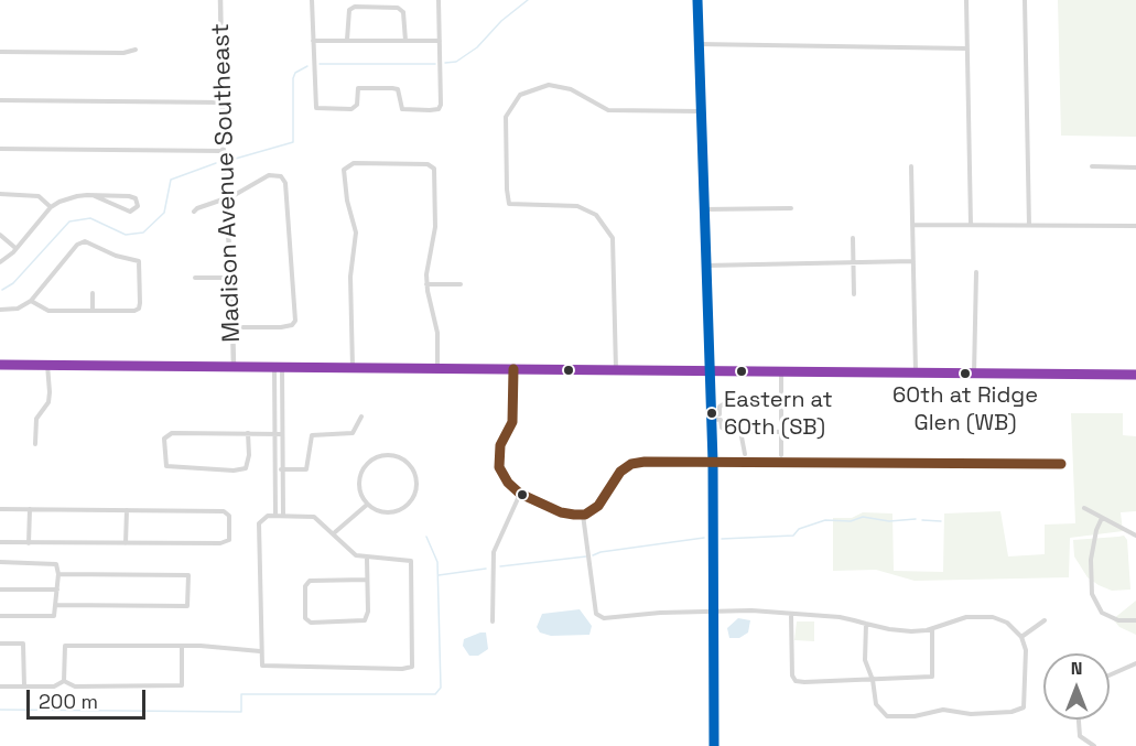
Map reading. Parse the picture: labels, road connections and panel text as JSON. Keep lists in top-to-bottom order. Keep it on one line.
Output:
{"streets":{"street":["Madison Avenue Southeast"]},"places":["60th at Ridge Glen (WB)","Eastern at 60th (SB)"],"scale_bar":"200 m","north":"top"}
